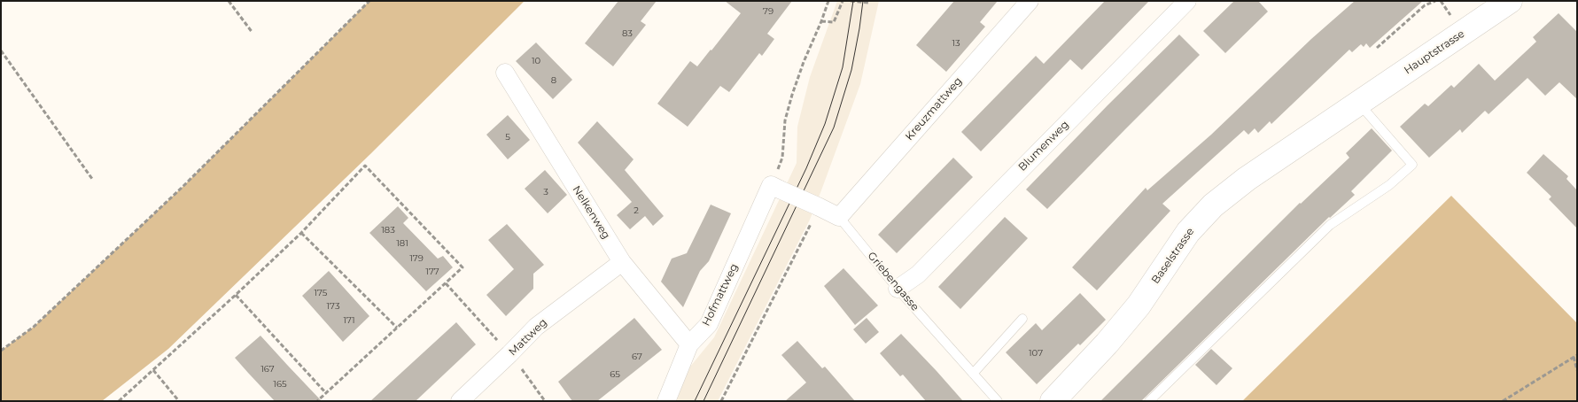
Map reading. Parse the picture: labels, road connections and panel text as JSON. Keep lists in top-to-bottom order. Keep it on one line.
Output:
{"streets":{"main road":["Hauptstrasse","Baselstrasse"],"street":["Kreuzmattweg","Blumenweg","Nelkenweg","Griebengasse","Hofmattweg","Mattweg"]},"crossings":[["Hauptstrasse","Baselstrasse"],["Kreuzmattweg","Griebengasse"],["Blumenweg","Griebengasse"],["Nelkenweg","Hofmattweg"],["Nelkenweg","Mattweg"],["Griebengasse","Hofmattweg"]],"house_numbers":["79","83","13","10","8","5","3","2","183","181","179","177","175","173","171","107","67","167","65","165"]}
